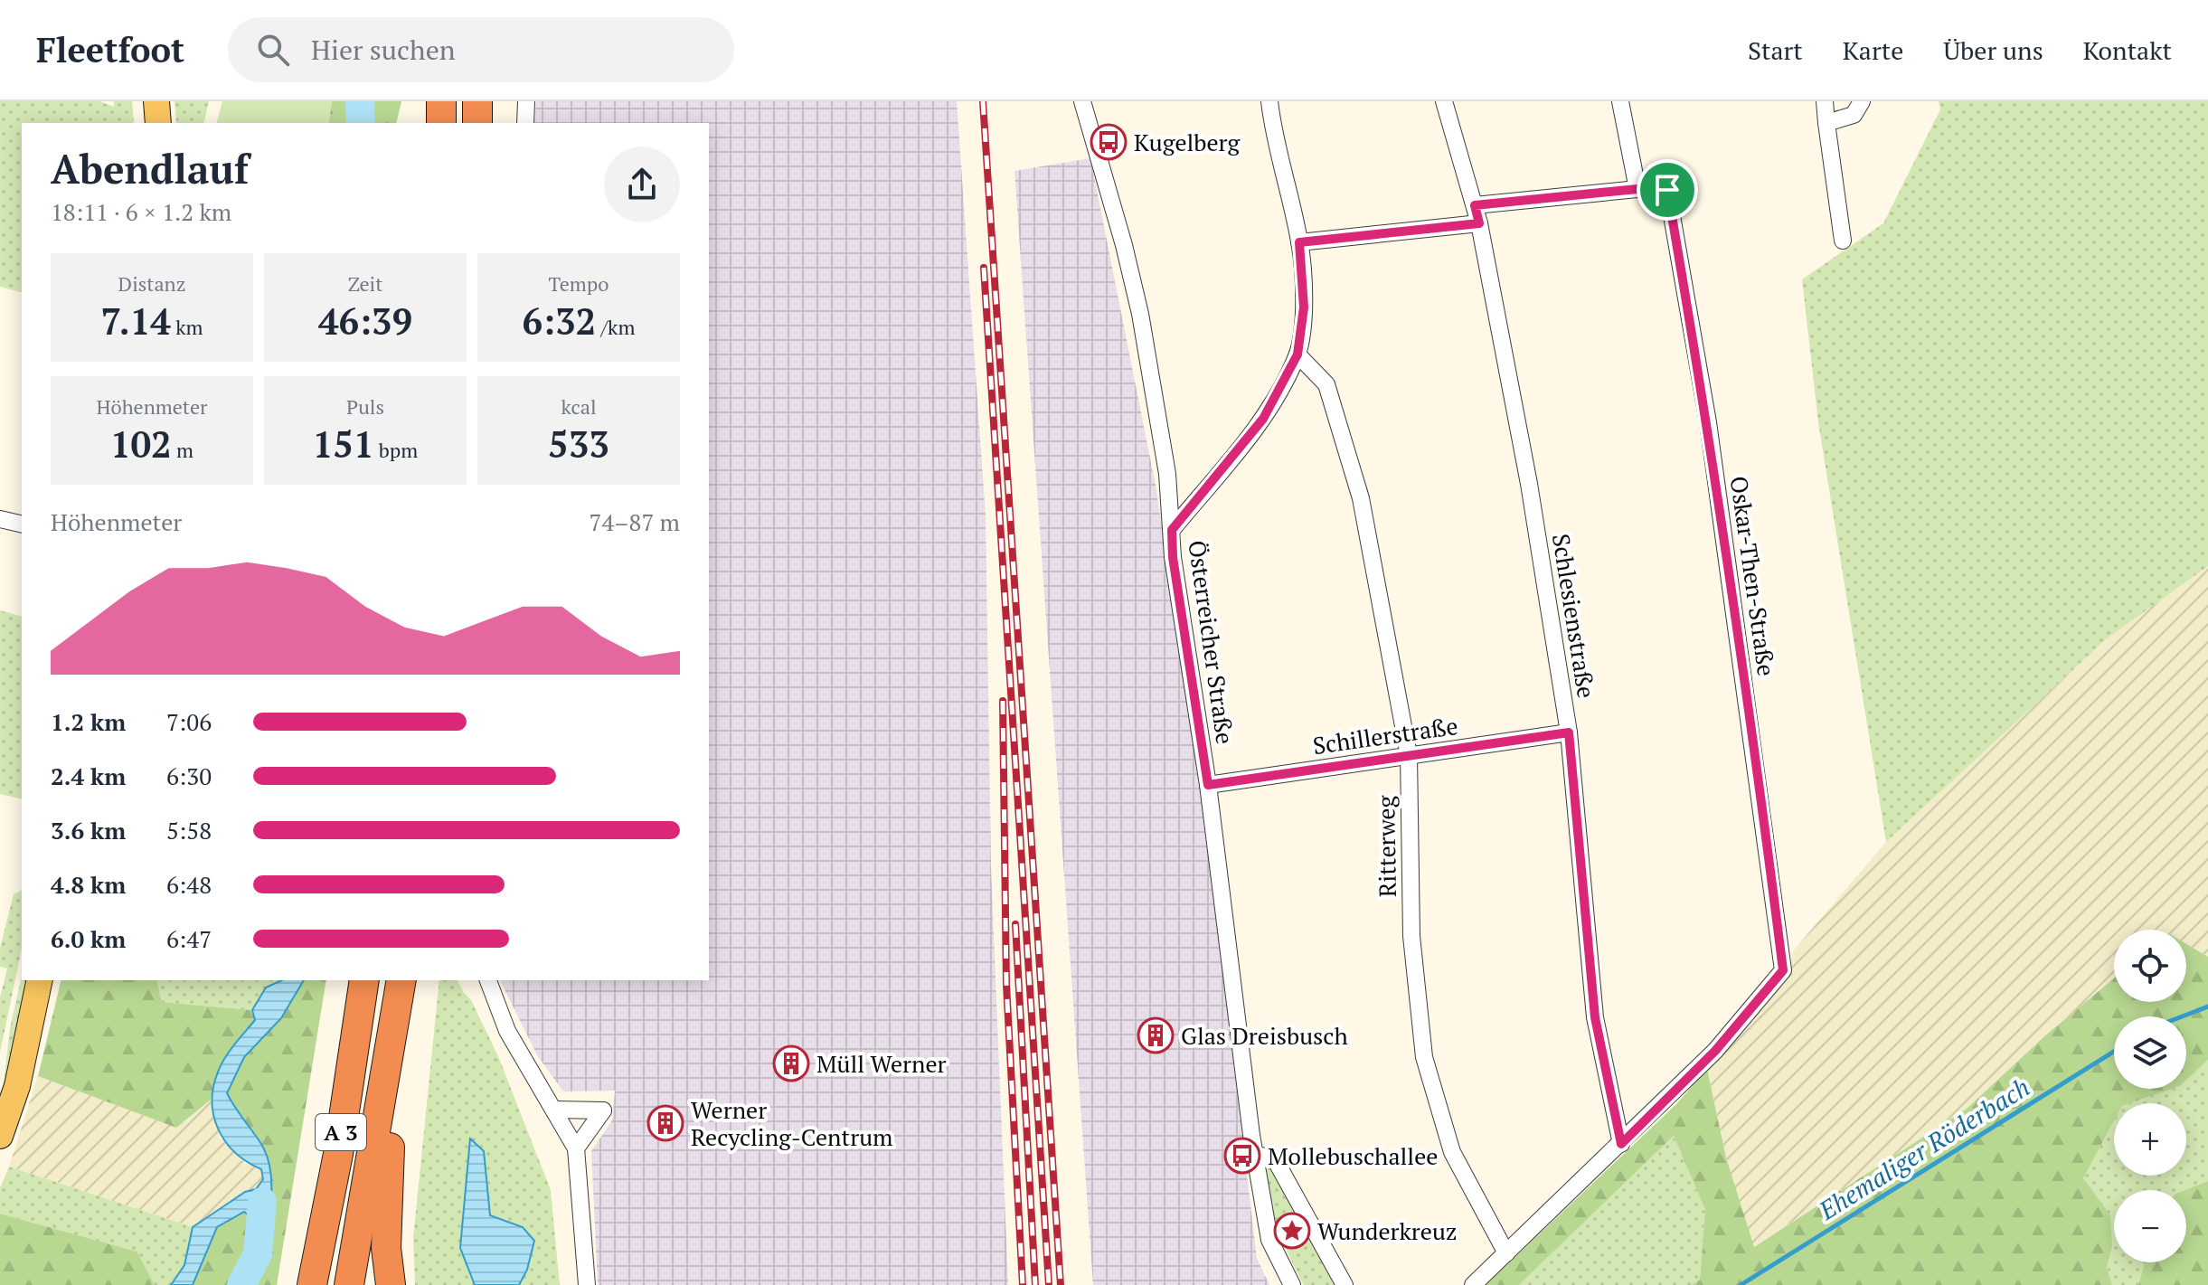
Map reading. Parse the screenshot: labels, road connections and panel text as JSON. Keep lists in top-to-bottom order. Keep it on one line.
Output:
{"streets":{"highway":["A 3"],"street":["Oskar-Then-Straße","Schlesienstraße","Österreicher Straße","Schillerstraße","Ritterweg"]},"crossings":[["Oskar-Then-Straße","Schlesienstraße"],["Schlesienstraße","Schillerstraße"],["Österreicher Straße","Schillerstraße"],["Schillerstraße","Ritterweg"]],"water":["Ehemaliger Röderbach"],"places":{"bus stop":["Kugelberg","Mollebuschallee"],"building":["Glas Dreisbusch","Müll Werner","Werner Recycling-Centrum"],"place":["Wunderkreuz"]},"page":{"header":"Fleetfoot","search":"Hier suchen","nav":["Start","Karte","Über uns","Kontakt"],"heading":["Abendlauf","18:11 · 6 × 1.2 km"],"stats":[["Distanz","7.14 km"],["Zeit","46:39"],["Tempo","6:32 /km"],["Höhenmeter","102 m"],["Puls","151 bpm"],["kcal","533"]],"chart":["Höhenmeter","74–87 m"],"list":[{"name":"1.2 km","note":"7:06"},{"name":"2.4 km","note":"6:30"},{"name":"3.6 km","note":"5:58"},{"name":"4.8 km","note":"6:48"},{"name":"6.0 km","note":"6:47"}],"map_buttons":["+","−"]}}
